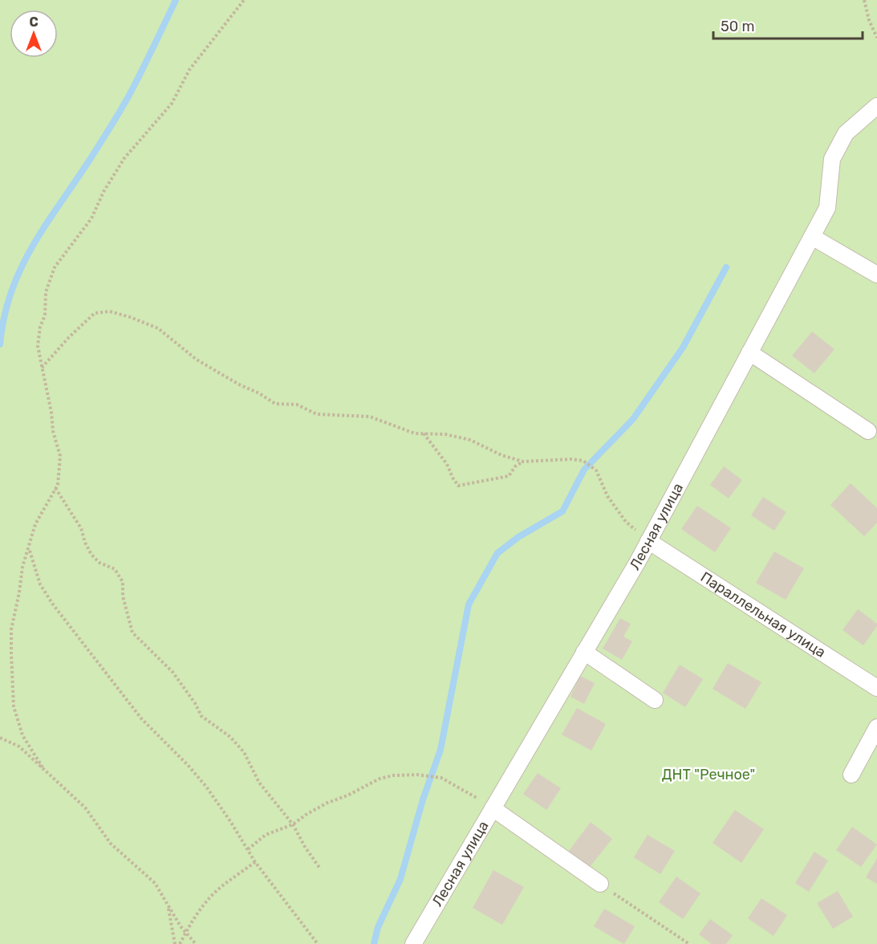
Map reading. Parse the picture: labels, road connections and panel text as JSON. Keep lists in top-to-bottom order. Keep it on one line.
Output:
{"streets":{"street":["Лесная улица","Параллельная улица"]},"crossings":[["Лесная улица","Параллельная улица"]],"parks":["ДНТ \"Речное\""],"scale_bar":"50 m","north":"top"}
